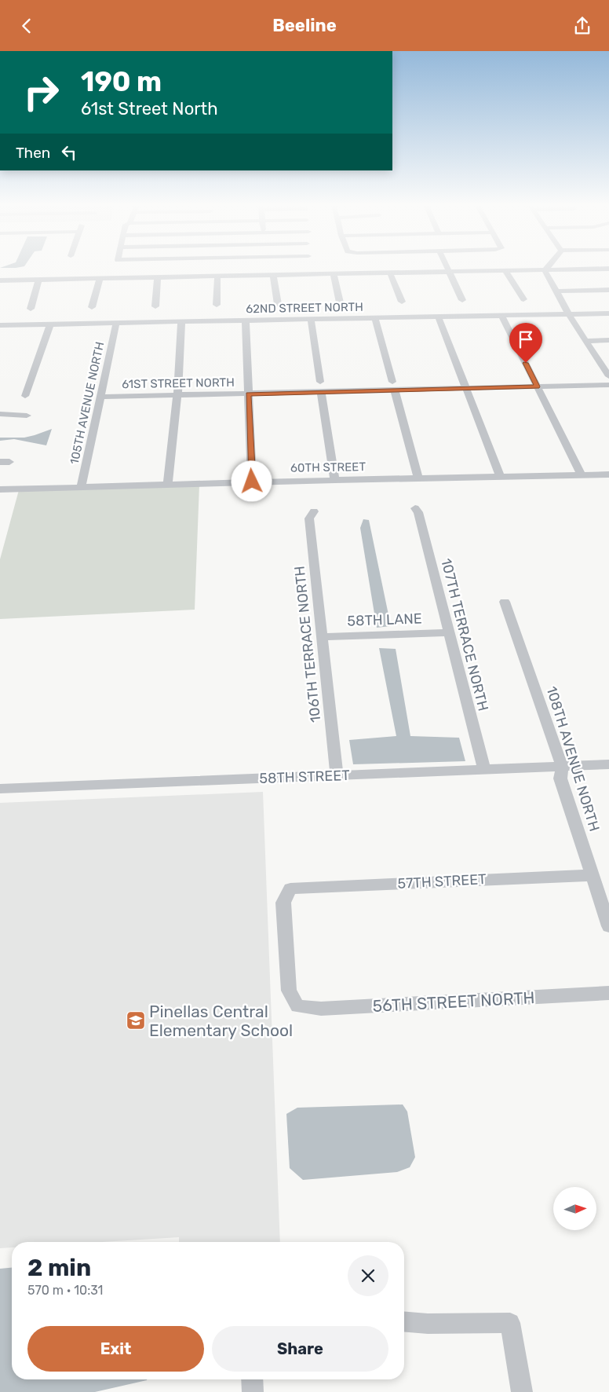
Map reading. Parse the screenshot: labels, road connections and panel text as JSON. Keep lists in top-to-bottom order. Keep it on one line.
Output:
{"streets":{"street":["62ND STREET NORTH","61ST STREET NORTH","105TH AVENUE NORTH","60TH STREET","58TH LANE","107TH TERRACE NORTH","106TH TERRACE NORTH","108TH AVENUE NORTH","58TH STREET","57TH STREET","56TH STREET NORTH"]},"crossings":[["62ND STREET NORTH","105TH AVENUE NORTH"],["61ST STREET NORTH","105TH AVENUE NORTH"],["105TH AVENUE NORTH","60TH STREET"],["58TH LANE","107TH TERRACE NORTH"],["58TH LANE","106TH TERRACE NORTH"],["107TH TERRACE NORTH","58TH STREET"],["106TH TERRACE NORTH","58TH STREET"],["108TH AVENUE NORTH","58TH STREET"],["108TH AVENUE NORTH","57TH STREET"],["57TH STREET","56TH STREET NORTH"]],"places":{"school or university":["Pinellas Central Elementary School"]},"north":"right","page":{"header":"Beeline","turn":["190 m","61st Street North"],"then":"Then","heading":["2 min","570 m · 10:31"],"buttons":["Exit","Share"]}}
